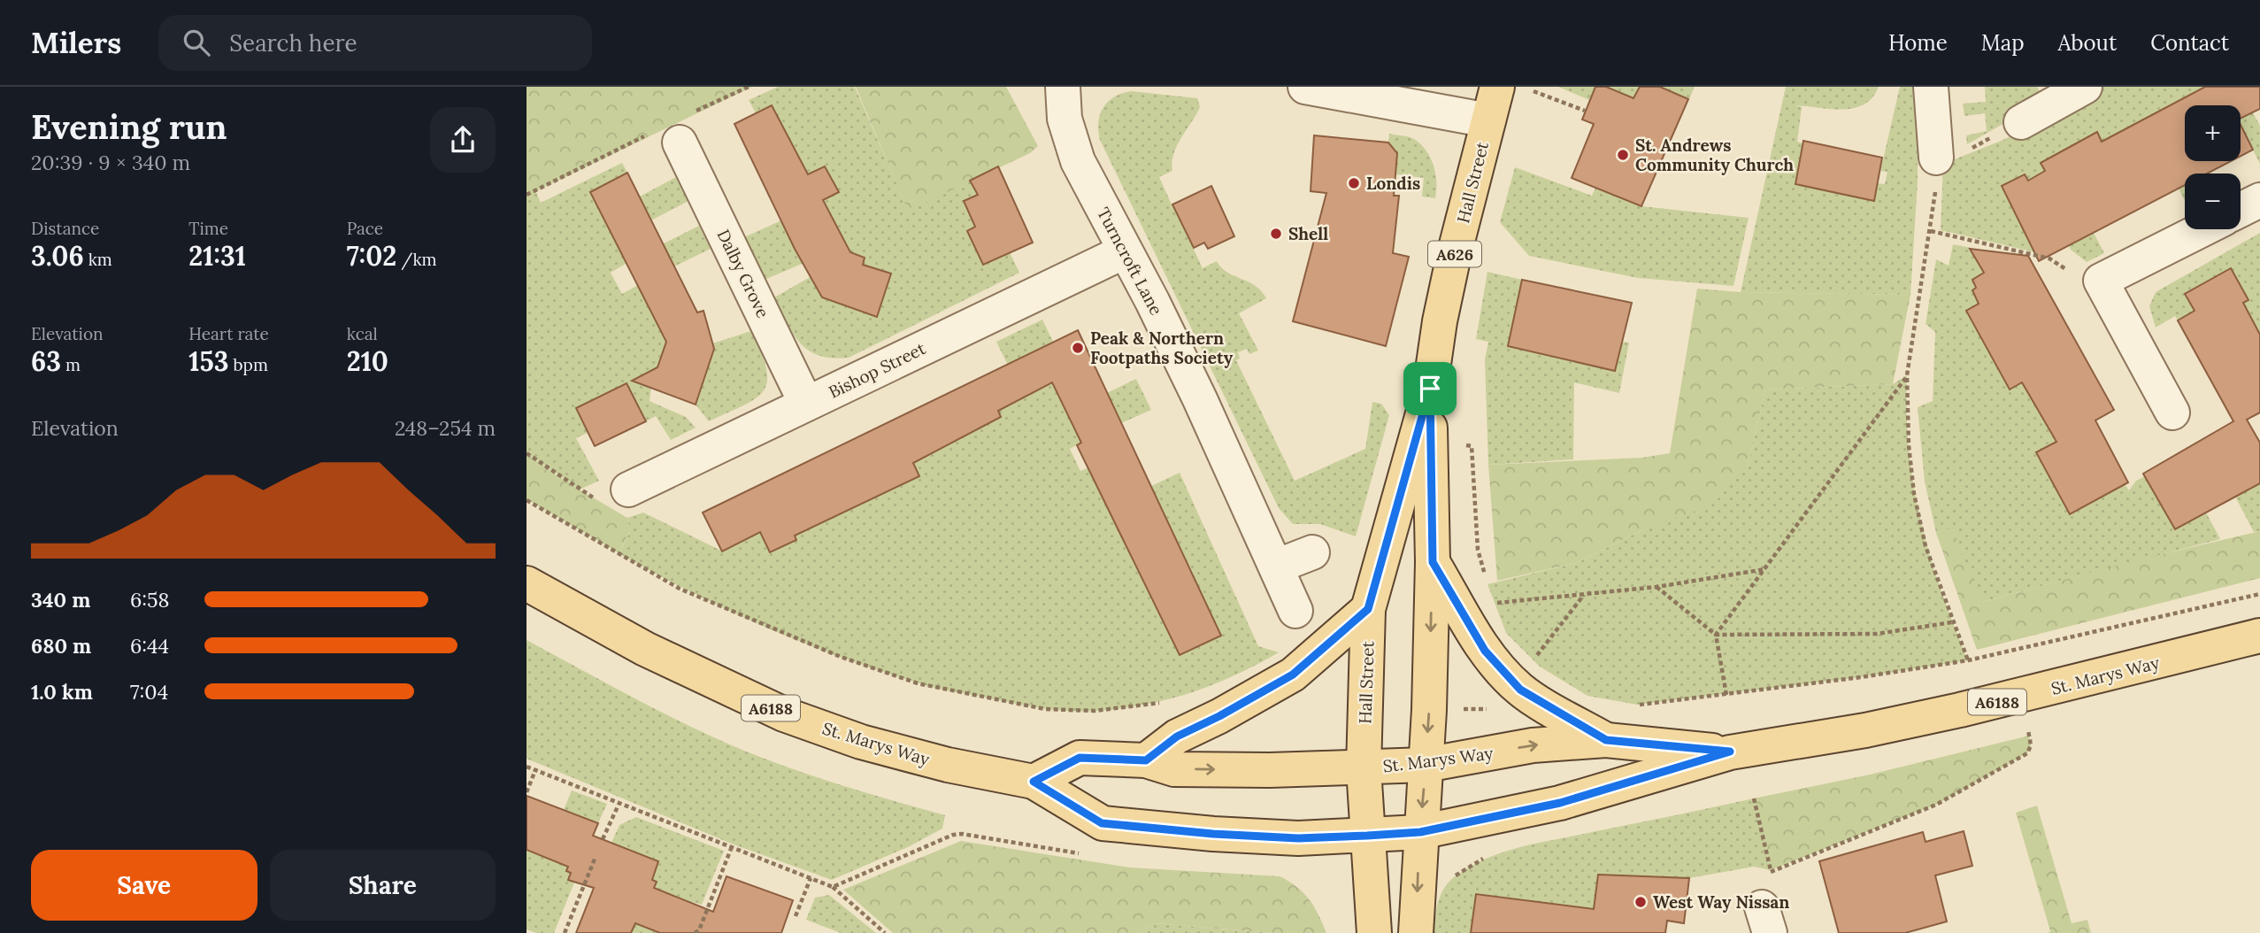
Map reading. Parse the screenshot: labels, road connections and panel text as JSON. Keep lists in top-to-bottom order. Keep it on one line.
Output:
{"streets":{"main road":["Hall Street","A626","St. Marys Way","A6188"],"street":["Turncroft Lane","Dalby Grove","Bishop Street"]},"crossings":[["Hall Street","St. Marys Way"],["Hall Street","A6188"],["Turncroft Lane","Bishop Street"],["Dalby Grove","Bishop Street"],["St. Marys Way","A6188"]],"places":["St. Andrews Community Church","Londis","Shell","Peak & Northern Footpaths Society","West Way Nissan"],"page":{"header":"Milers","search":"Search here","nav":["Home","Map","About","Contact"],"heading":["Evening run","20:39 · 9 × 340 m"],"map_buttons":["+","−"],"stats":[["Distance","3.06 km"],["Time","21:31"],["Pace","7:02 /km"],["Elevation","63 m"],["Heart rate","153 bpm"],["kcal","210"]],"chart":["Elevation","248–254 m"],"list":[{"name":"340 m","note":"6:58"},{"name":"680 m","note":"6:44"},{"name":"1.0 km","note":"7:04"}],"buttons":["Save","Share"]}}
